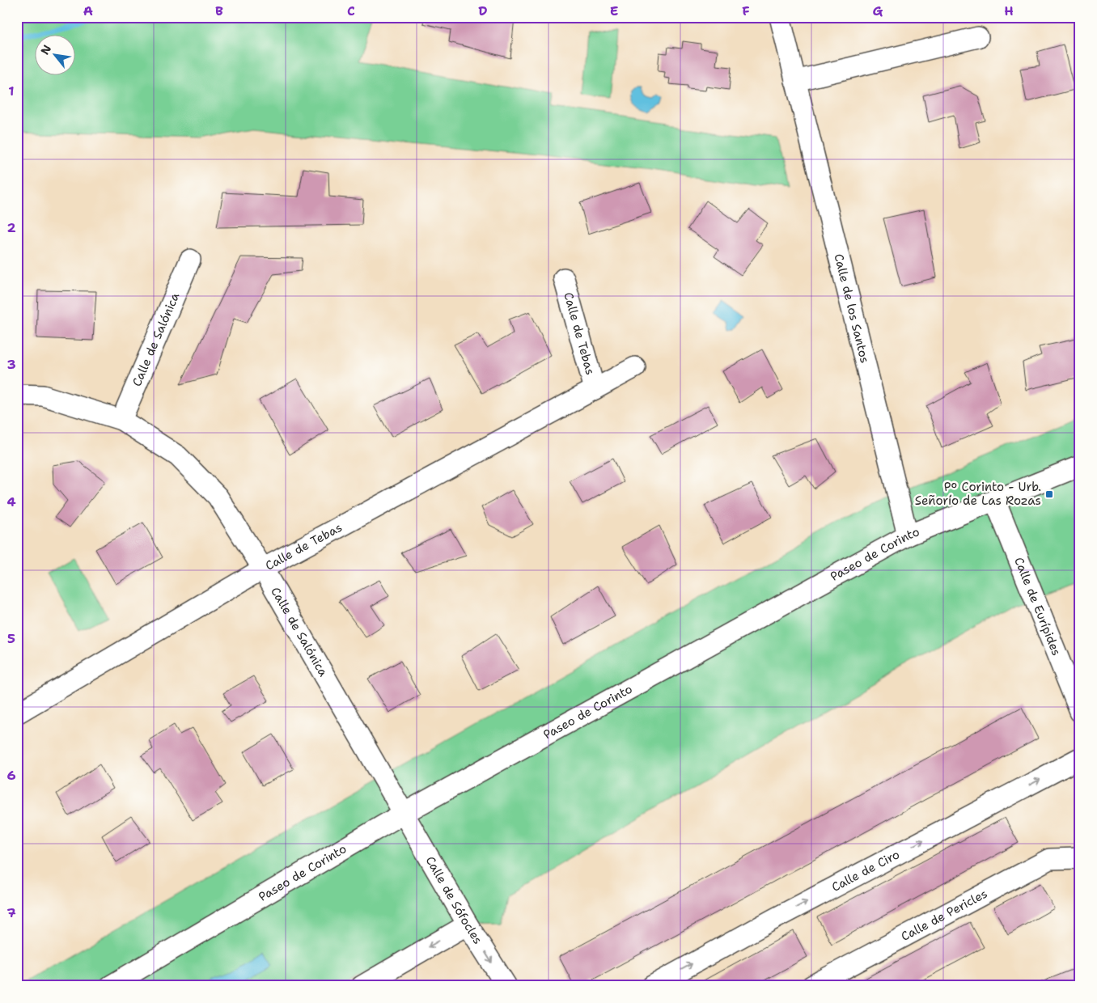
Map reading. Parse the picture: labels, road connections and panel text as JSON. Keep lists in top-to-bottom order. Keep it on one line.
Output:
{"streets":{"street":["Calle de los Santos","Calle de Tebas","Calle de Salónica","Paseo de Corinto","Calle de Eurípides","Calle de Ciro","Calle de Sófocles","Calle de Pericles"]},"crossings":[["Calle de los Santos","Paseo de Corinto"],["Calle de Tebas","Calle de Salónica"],["Calle de Salónica","Paseo de Corinto"],["Calle de Salónica","Calle de Sófocles"],["Paseo de Corinto","Calle de Eurípides"],["Paseo de Corinto","Calle de Sófocles"]],"one_way":["Calle de Ciro","Calle de Sófocles"],"places":{"transit":["Pº Corinto - Urb. Señorío de Las Rozas"]},"north":"top left","grid":{"columns":["A","B","C","D","E","F","G","H"],"rows":["1","2","3","4","5","6","7"]}}
